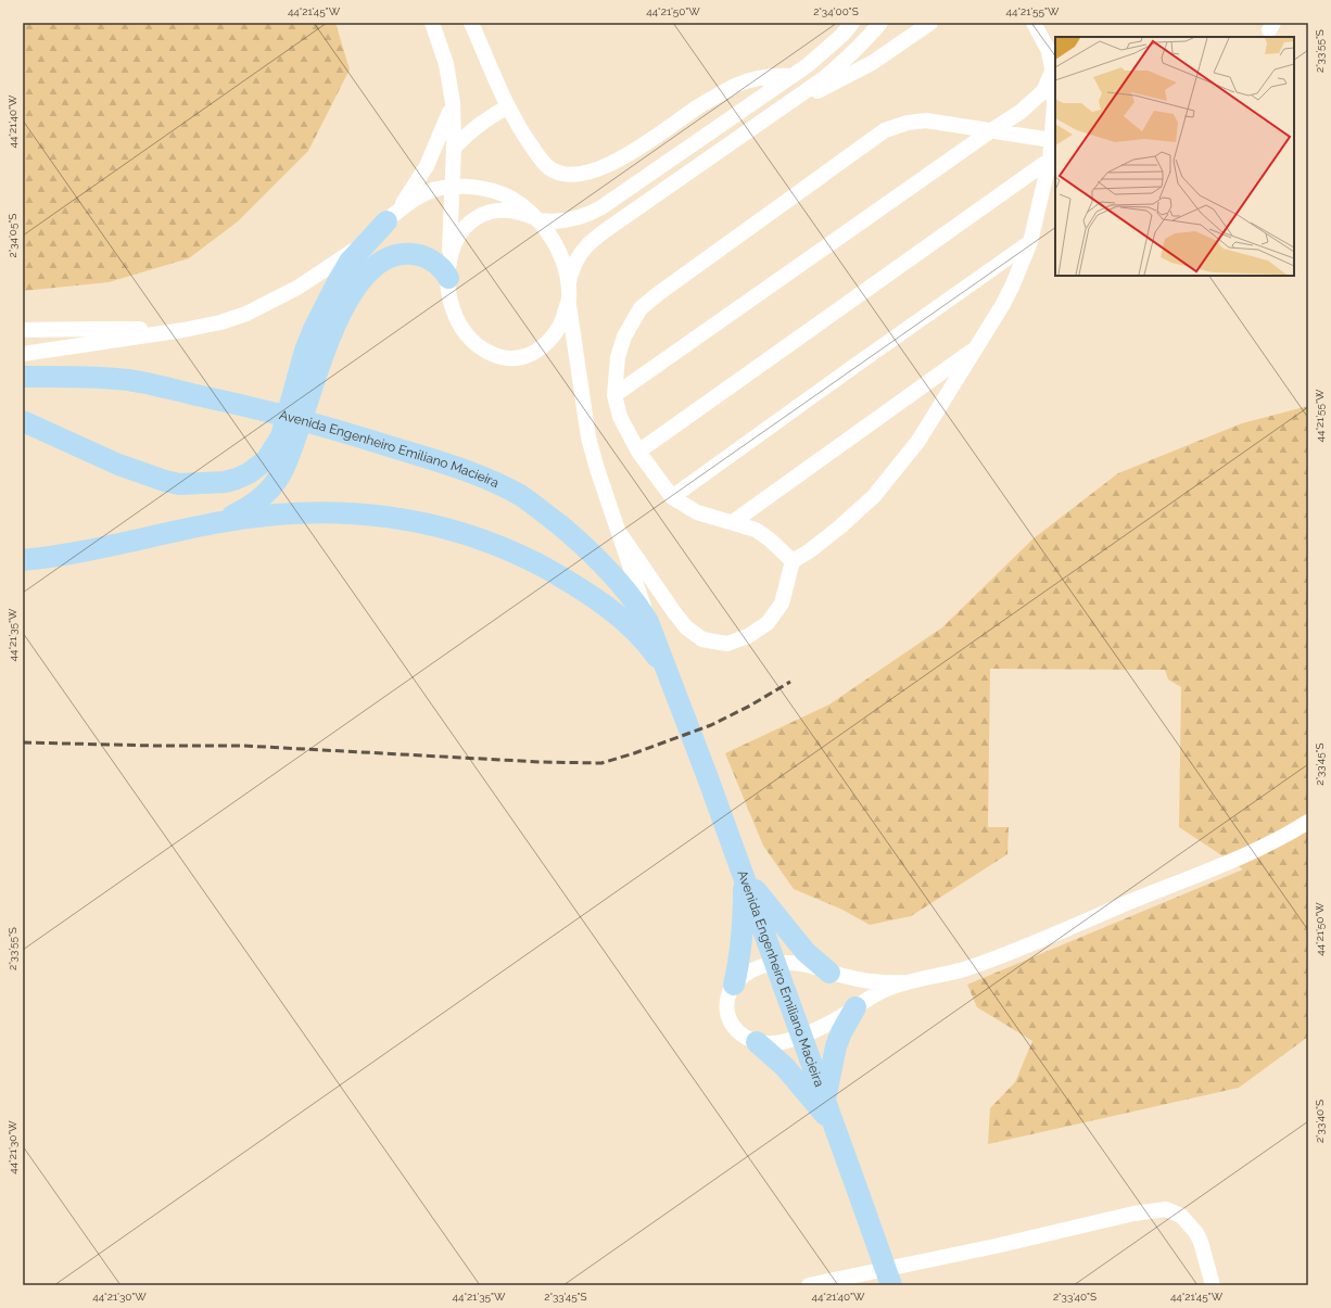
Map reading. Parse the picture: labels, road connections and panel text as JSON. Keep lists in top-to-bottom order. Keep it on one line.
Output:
{"streets":{"highway":["Avenida Engenheiro Emiliano Macieira"]},"coordinates":["44°21'45\"W","44°21'50\"W","2°34'00\"S","44°21'55\"W","2°33'55\"S","44°21'40\"W","2°34'05\"S","44°21'35\"W","2°33'45\"S","2°33'40\"S","44°21'30\"W"]}
